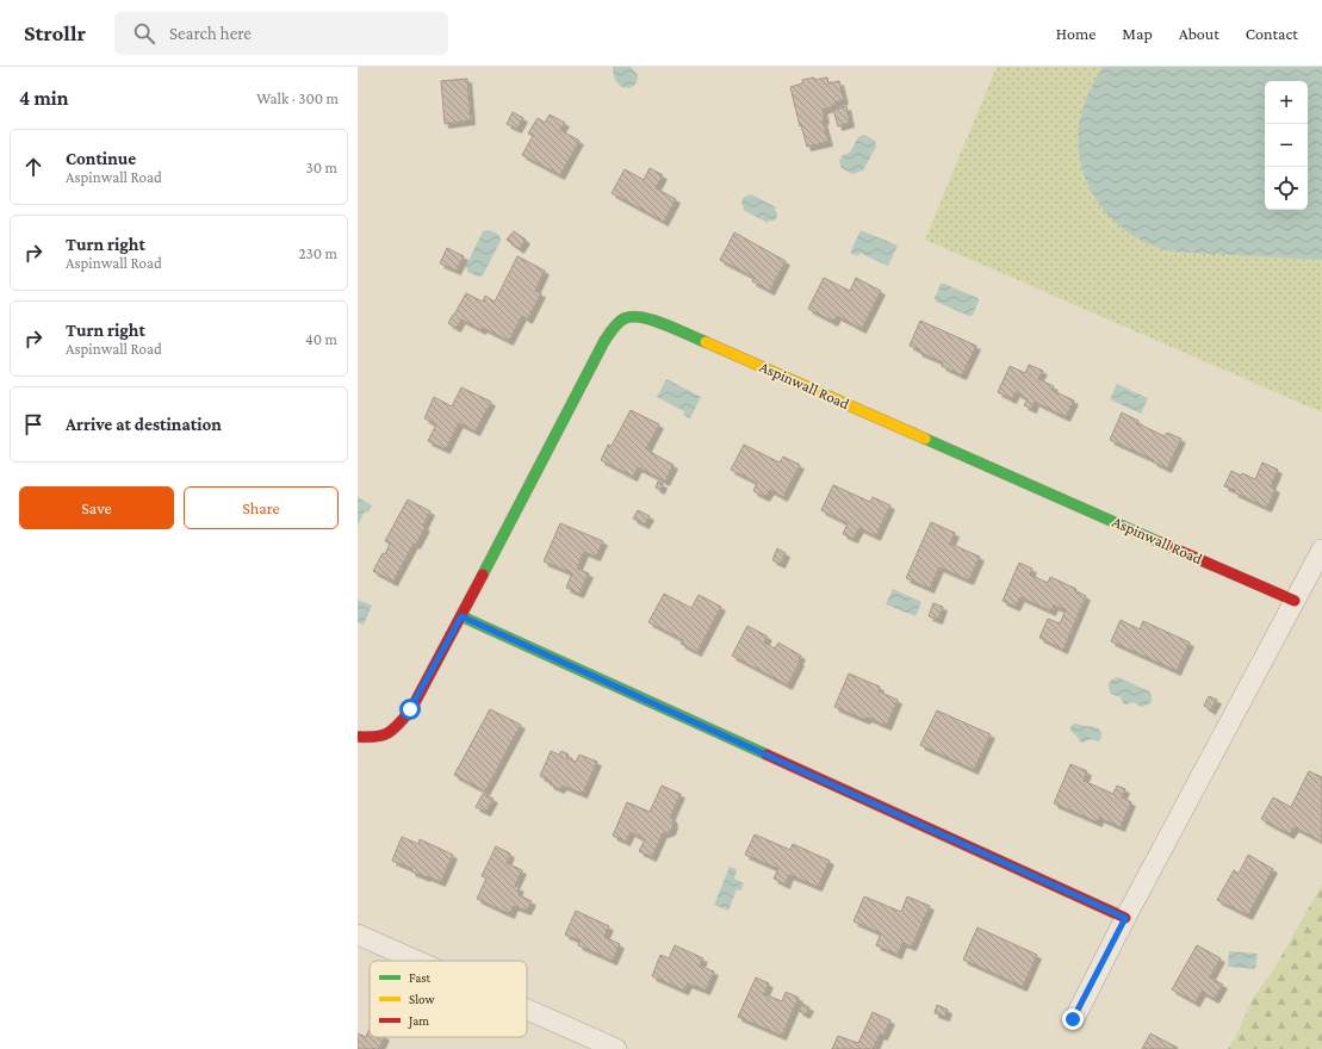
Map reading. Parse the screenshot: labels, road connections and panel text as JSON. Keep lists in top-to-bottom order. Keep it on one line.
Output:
{"streets":{"street":["Aspinwall Road"]},"legend":["Fast","Slow","Jam"],"page":{"header":"Strollr","search":"Search here","nav":["Home","Map","About","Contact"],"heading":["4 min","Walk · 300 m"],"map_buttons":["+","−"],"list":[["Continue","Aspinwall Road","30 m"],["Turn right","Aspinwall Road","230 m"],["Turn right","Aspinwall Road","40 m"],"Arrive at destination"],"buttons":["Save","Share"]}}
